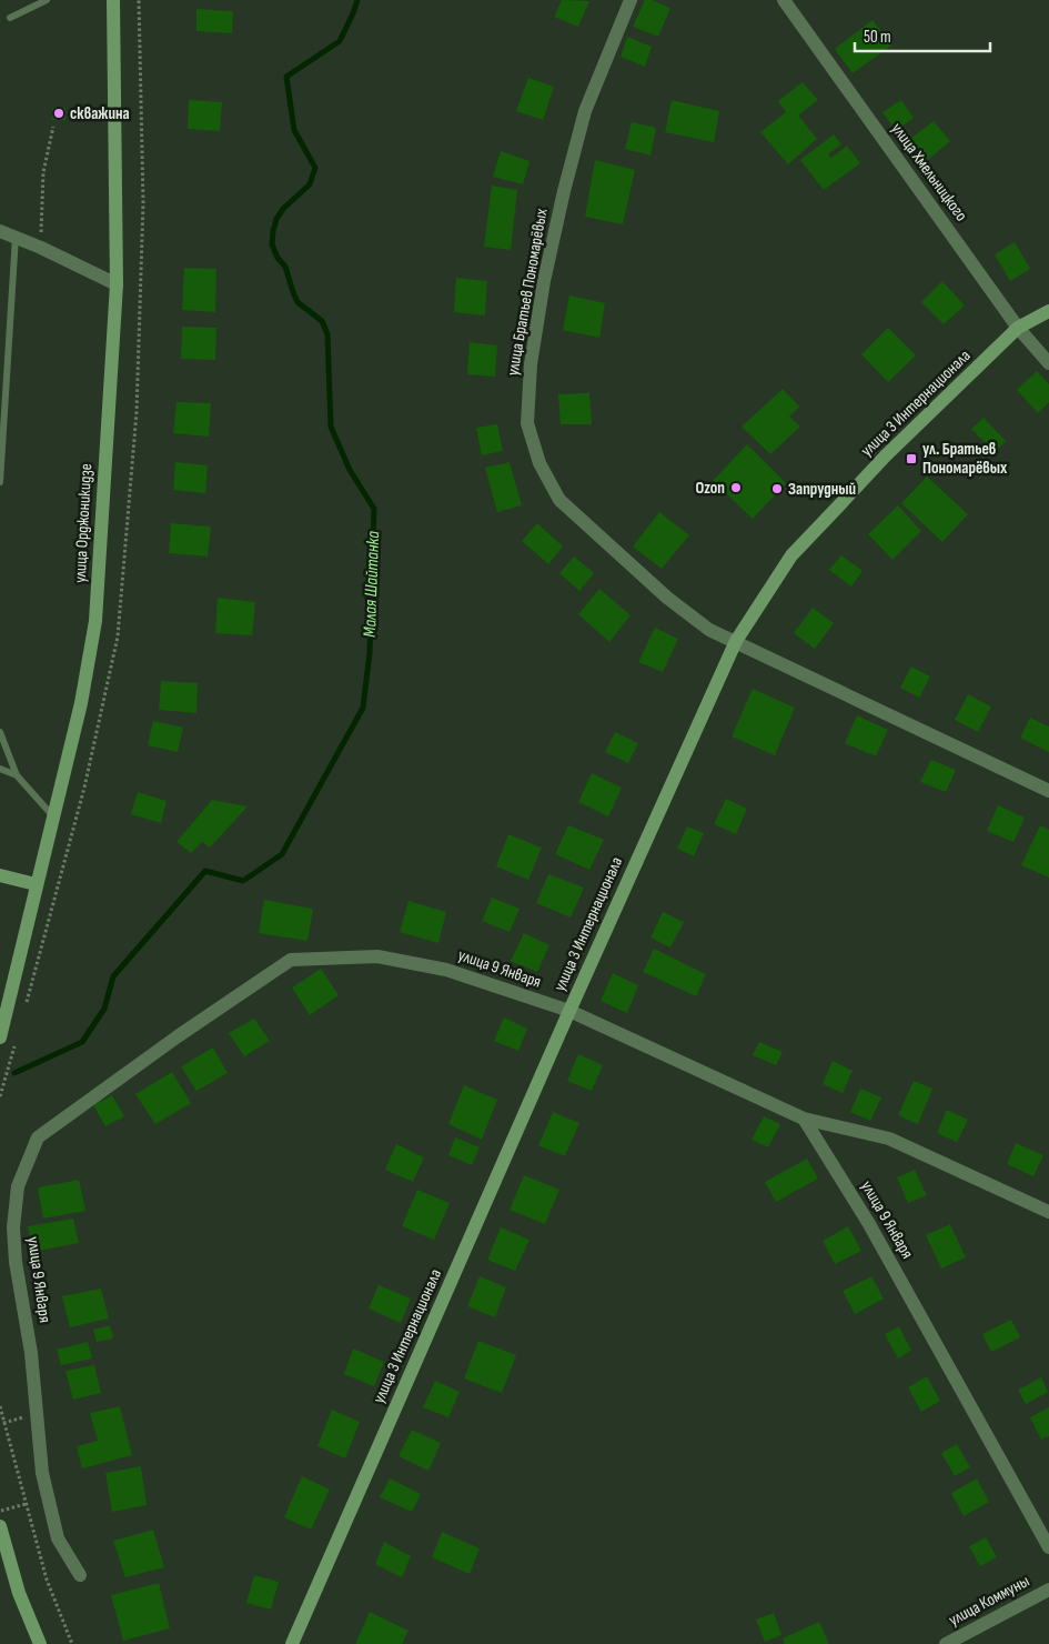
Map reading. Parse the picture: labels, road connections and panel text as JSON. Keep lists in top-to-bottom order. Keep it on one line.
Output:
{"streets":{"street":["улица Хмельницкого","улица Братьев Пономарёвых","улица 3 Интернационала","улица Орджоникидзе","улица 9 Января","улица Коммуны"]},"crossings":[["улица Хмельницкого","улица 3 Интернационала"],["улица Братьев Пономарёвых","улица 3 Интернационала"],["улица 3 Интернационала","улица 9 Января"]],"water":["Малая Шайтанка"],"places":{"other":["скважина","Ozon","Запрудный"],"transit":["ул. Братьев Пономарёвых"]},"scale_bar":"50 m"}
